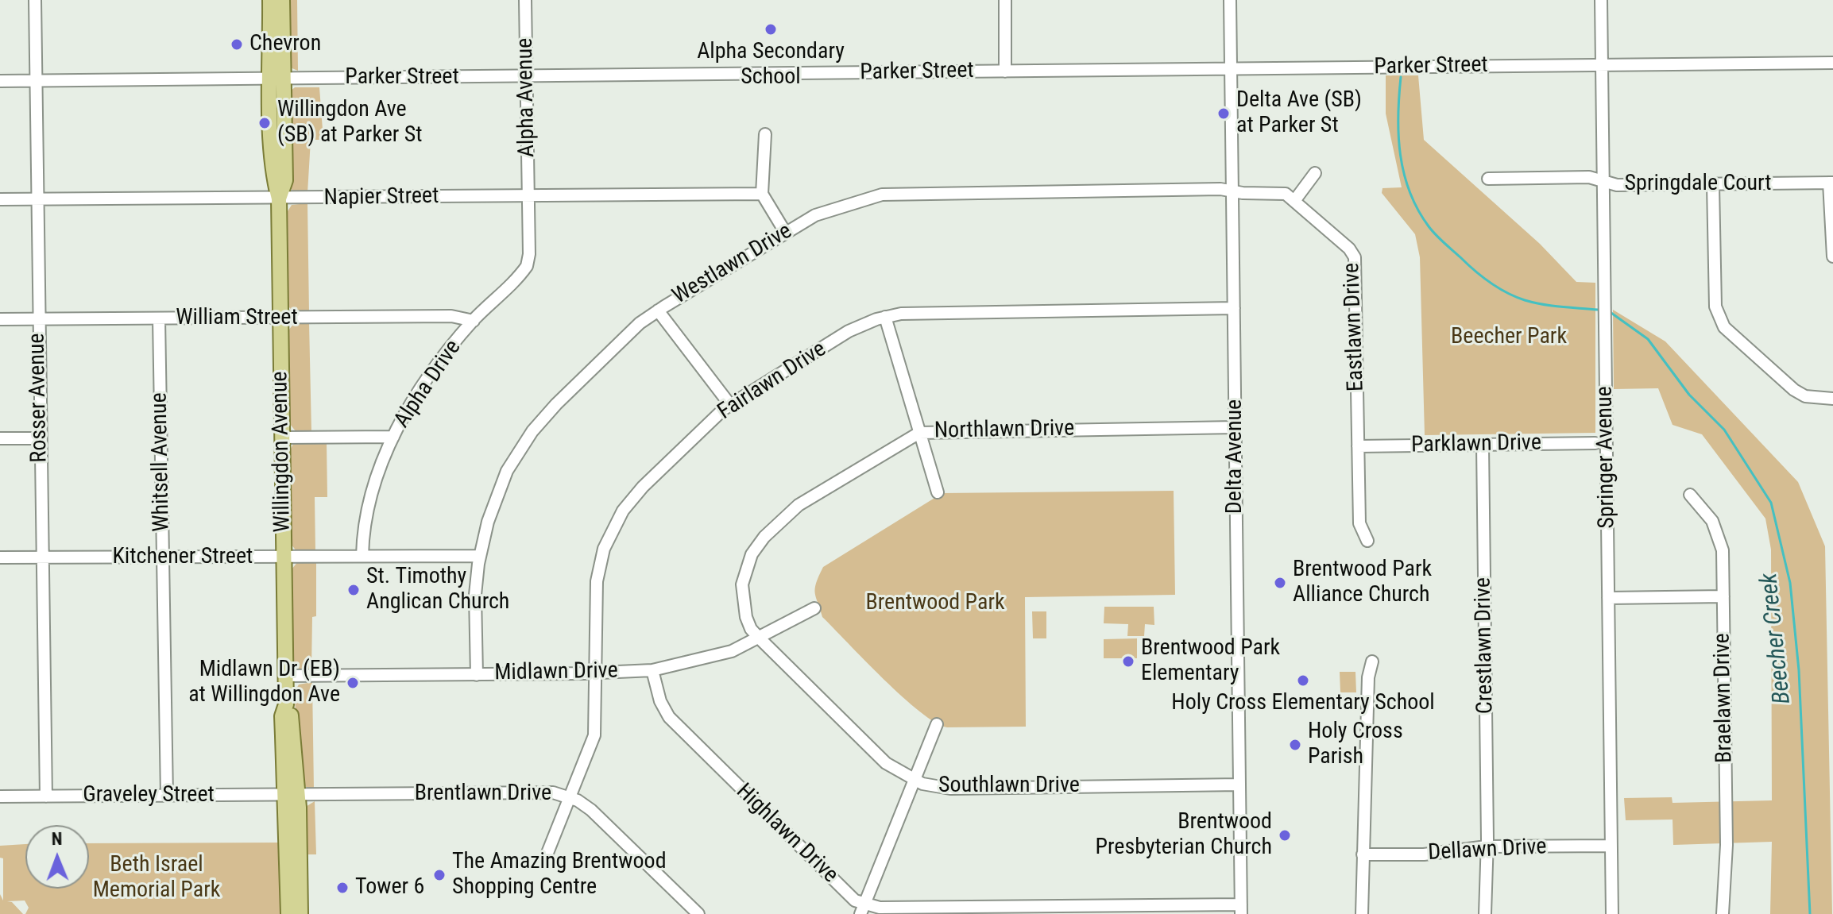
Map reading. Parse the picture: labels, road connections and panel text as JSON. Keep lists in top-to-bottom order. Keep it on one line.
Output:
{"streets":{"main road":["Willingdon Avenue"],"street":["Parker Street","Alpha Avenue","Springdale Court","Napier Street","Westlawn Drive","William Street","Eastlawn Drive","Fairlawn Drive","Alpha Drive","Rosser Avenue","Northlawn Drive","Parklawn Drive","Delta Avenue","Springer Avenue","Whitsell Avenue","Kitchener Street","Crestlawn Drive","Midlawn Drive","Braelawn Drive","Southlawn Drive","Brentlawn Drive","Graveley Street","Highlawn Drive","Dellawn Drive"]},"crossings":[["Parker Street","Alpha Avenue"],["Parker Street","Rosser Avenue"],["Parker Street","Willingdon Avenue"],["Parker Street","Delta Avenue"],["Parker Street","Springer Avenue"],["Alpha Avenue","Napier Street"],["Alpha Avenue","Alpha Drive"],["Springdale Court","Springer Avenue"],["Napier Street","Alpha Drive"],["Napier Street","Rosser Avenue"],["Napier Street","Willingdon Avenue"],["Westlawn Drive","Eastlawn Drive"],["Westlawn Drive","Delta Avenue"],["Westlawn Drive","Kitchener Street"],["Westlawn Drive","Midlawn Drive"],["William Street","Alpha Drive"],["William Street","Rosser Avenue"],["William Street","Willingdon Avenue"],["William Street","Whitsell Avenue"],["Eastlawn Drive","Parklawn Drive"],["Eastlawn Drive","Delta Avenue"],["Fairlawn Drive","Delta Avenue"],["Fairlawn Drive","Midlawn Drive"],["Fairlawn Drive","Brentlawn Drive"],["Alpha Drive","Kitchener Street"],["Rosser Avenue","Kitchener Street"],["Rosser Avenue","Graveley Street"],["Northlawn Drive","Delta Avenue"],["Northlawn Drive","Midlawn Drive"],["Northlawn Drive","Southlawn Drive"],["Parklawn Drive","Crestlawn Drive"],["Willingdon Avenue","Kitchener Street"],["Willingdon Avenue","Midlawn Drive"],["Willingdon Avenue","Brentlawn Drive"],["Willingdon Avenue","Graveley Street"],["Delta Avenue","Southlawn Drive"],["Springer Avenue","Dellawn Drive"],["Whitsell Avenue","Kitchener Street"],["Whitsell Avenue","Graveley Street"],["Crestlawn Drive","Dellawn Drive"],["Midlawn Drive","Southlawn Drive"],["Midlawn Drive","Highlawn Drive"],["Brentlawn Drive","Graveley Street"]],"water":["Beecher Creek"],"parks":["Beecher Park","Brentwood Park","Beth Israel Memorial Park"],"places":["Alpha Secondary School","Chevron","Delta Ave (SB) at Parker St","Willingdon Ave (SB) at Parker St","Brentwood Park Alliance Church","St. Timothy Anglican Church","Brentwood Park Elementary","Holy Cross Elementary School","Midlawn Dr (EB) at Willingdon Ave","Holy Cross Parish","Brentwood Presbyterian Church","The Amazing Brentwood Shopping Centre","Tower 6"],"north":"top"}
